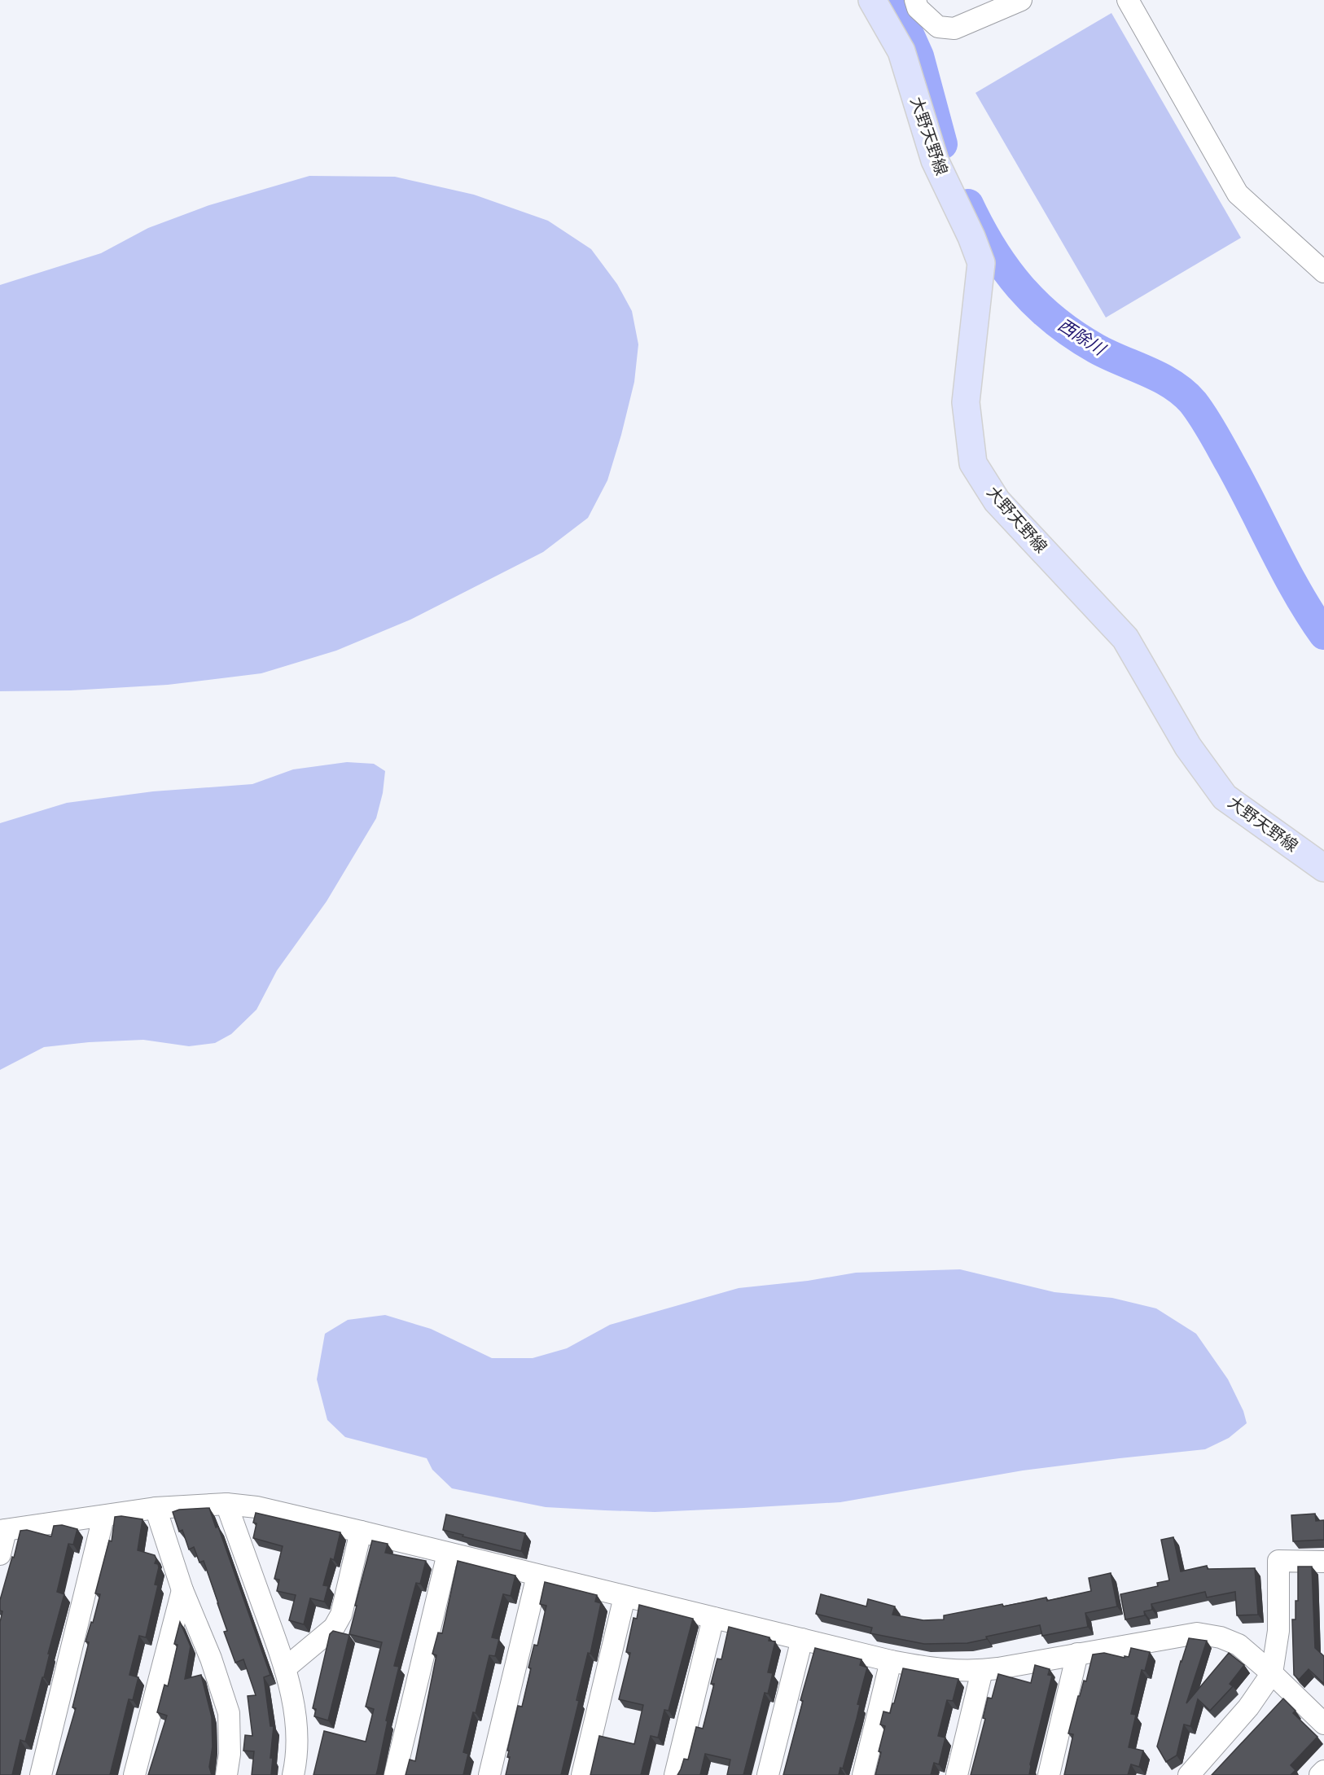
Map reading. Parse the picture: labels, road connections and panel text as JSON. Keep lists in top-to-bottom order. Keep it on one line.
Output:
{"streets":{"main road":["大野天野線"]},"water":["西除川"]}
